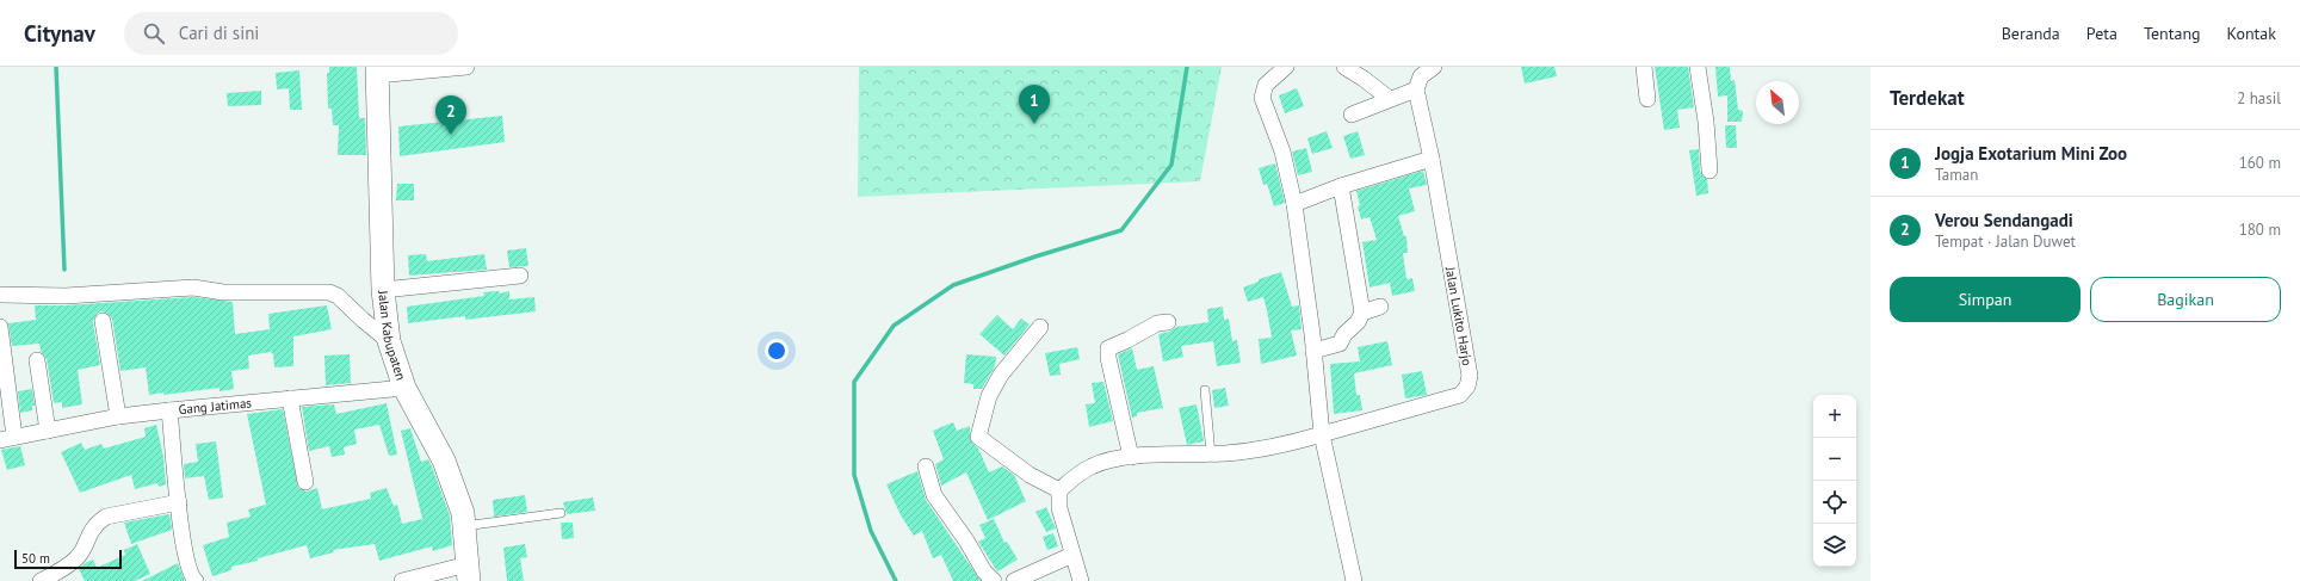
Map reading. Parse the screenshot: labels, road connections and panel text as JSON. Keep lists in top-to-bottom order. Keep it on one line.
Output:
{"streets":{"main road":["Jalan Kabupaten"],"street":["Jalan Lukito Harjo","Gang Jatimas"]},"crossings":[["Jalan Kabupaten","Gang Jatimas"]],"scale_bar":"50 m","north":"top left","page":{"header":"Citynav","search":"Cari di sini","nav":["Beranda","Peta","Tentang","Kontak"],"heading":["Terdekat","2 hasil"],"pins":["1","2"],"list":[{"mark":"1","name":"Jogja Exotarium Mini Zoo","note":"Taman","value":"160 m"},{"mark":"2","name":"Verou Sendangadi","note":"Tempat · Jalan Duwet","value":"180 m"}],"buttons":["Simpan","Bagikan"],"map_buttons":["+","−"],"scale":"50 m"}}
